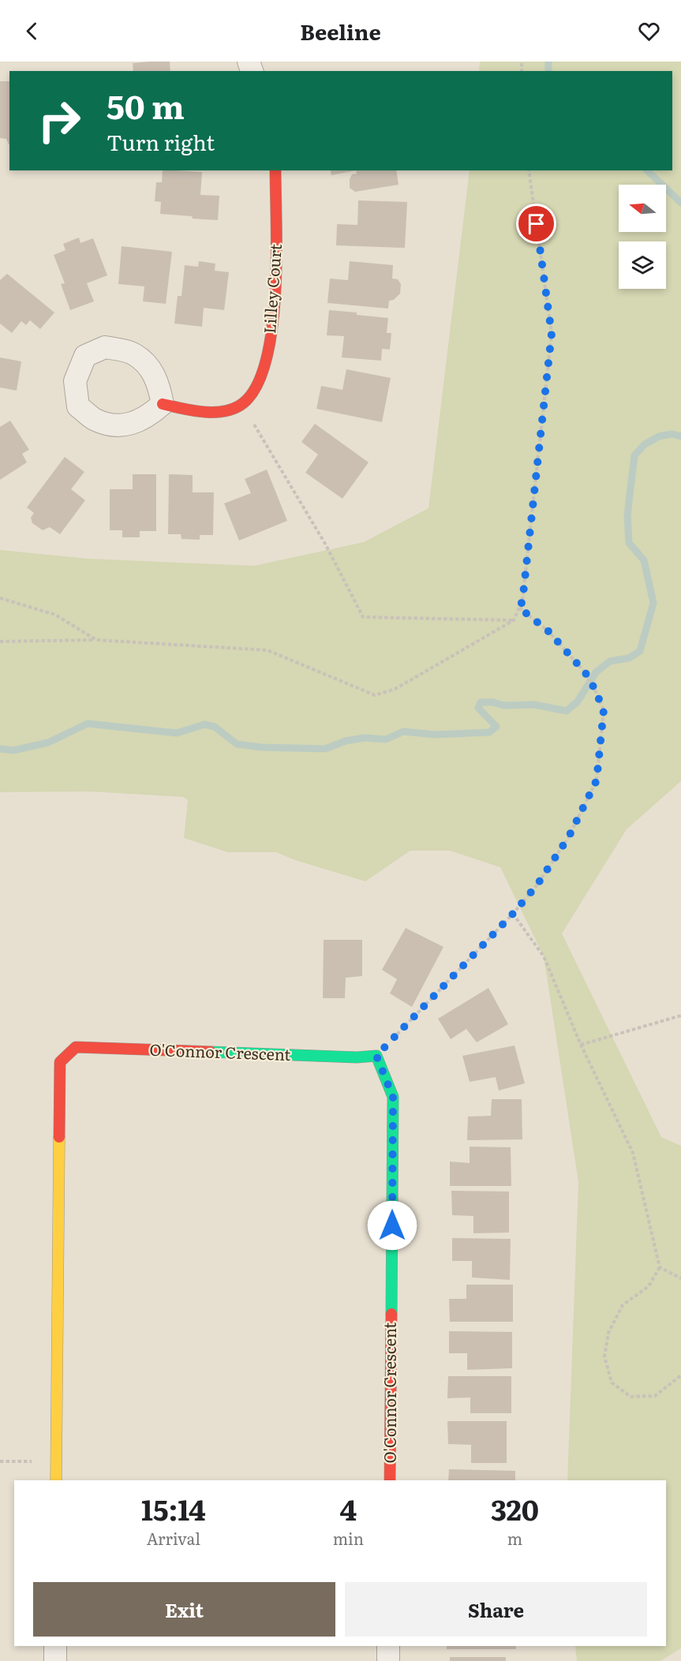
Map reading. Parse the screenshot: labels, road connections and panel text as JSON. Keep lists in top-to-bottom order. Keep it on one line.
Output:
{"streets":{"street":["Lilley Court","O'Connor Crescent"]},"north":"left","page":{"header":"Beeline","turn":["50 m","Turn right"],"eta":["15:14","Arrival","4","min","320","m"],"buttons":["Exit","Share"]}}
